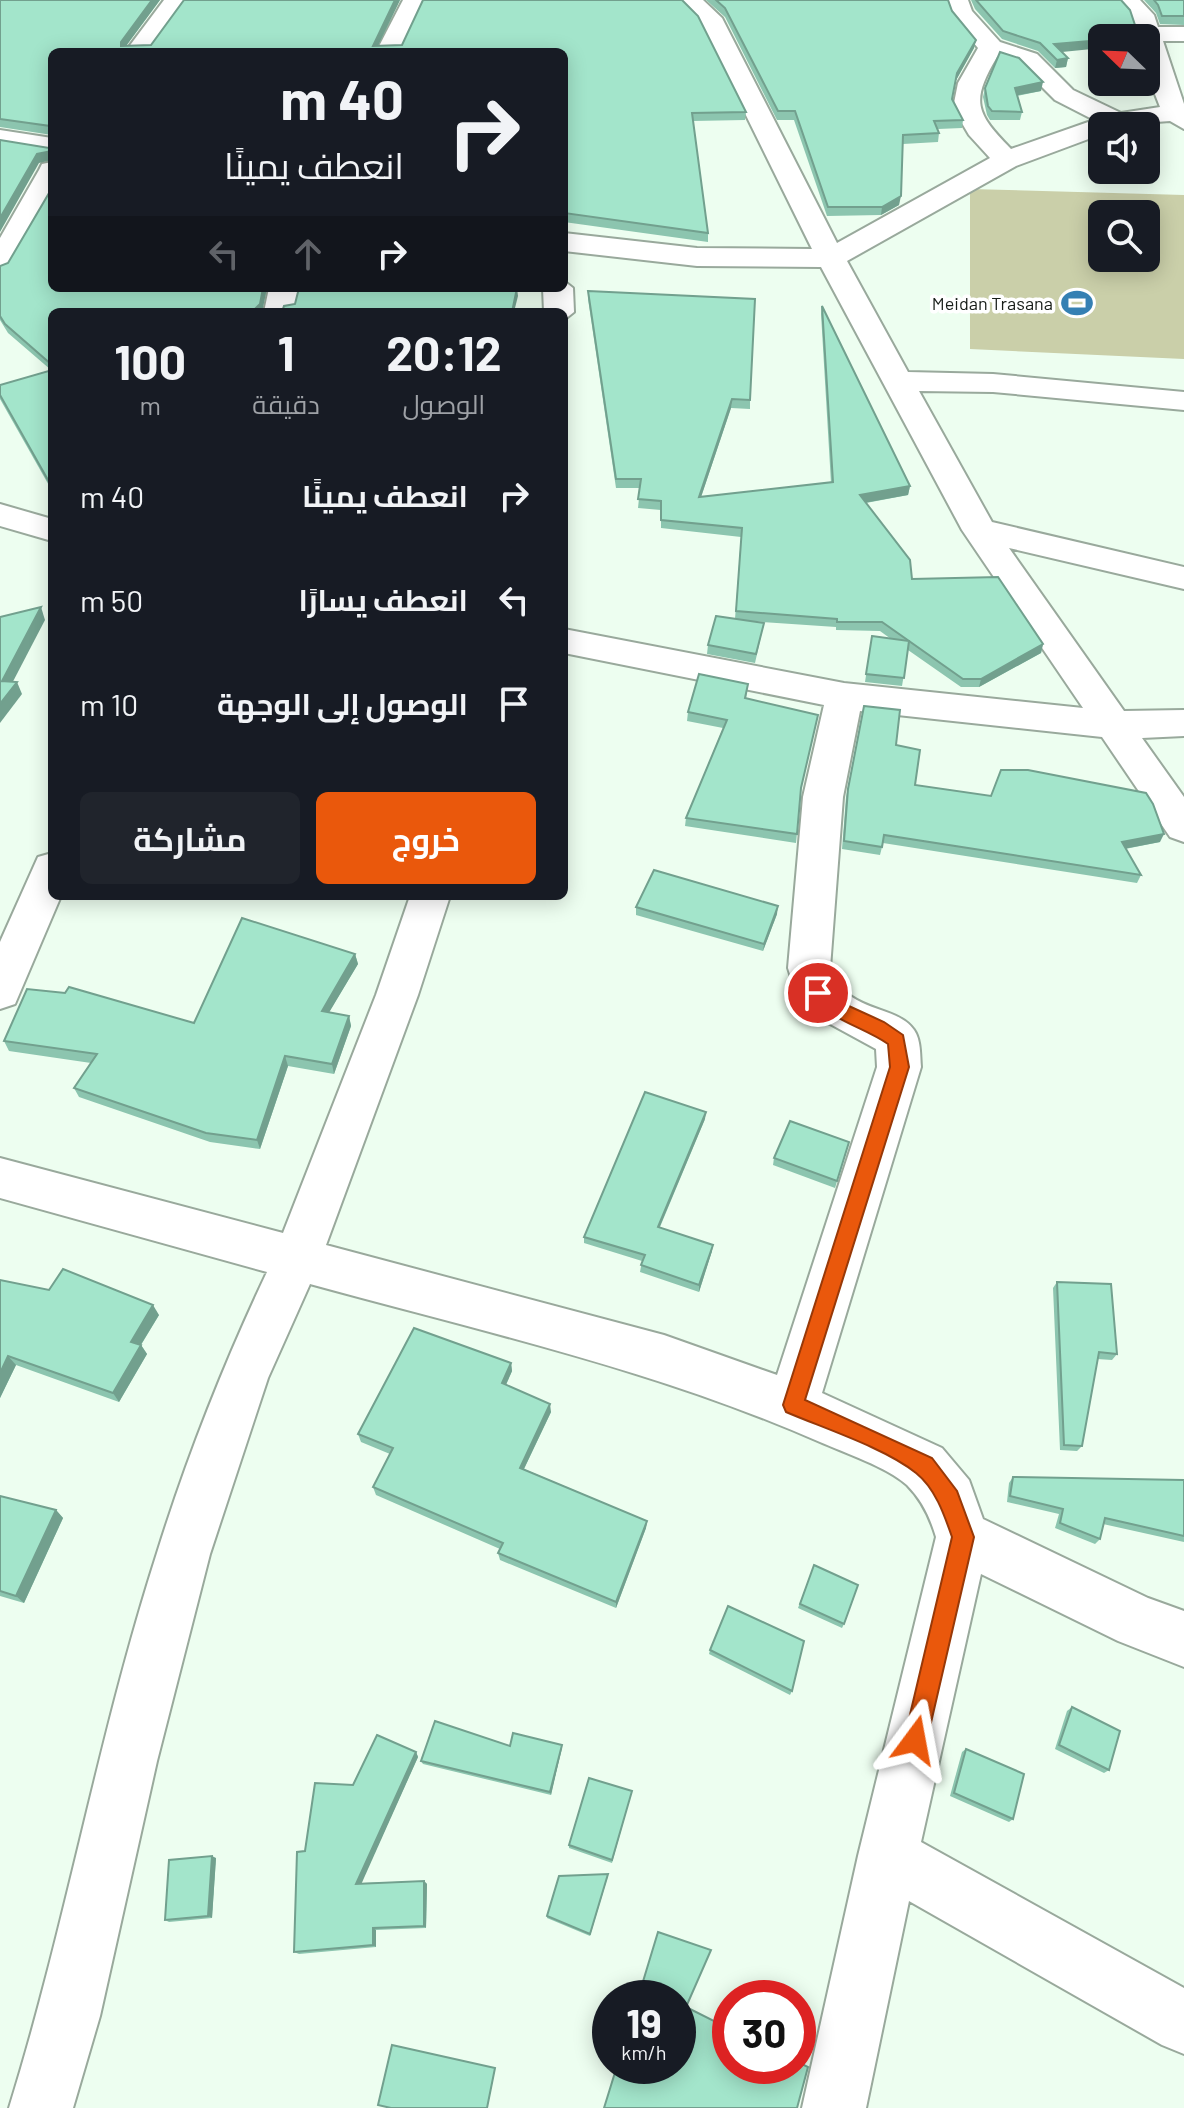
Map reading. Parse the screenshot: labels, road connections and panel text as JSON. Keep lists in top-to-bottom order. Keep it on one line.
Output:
{"places":{"sports":["Meidan Trasana"]},"north":"top left","page":{"turn":["40 m","انعطف يمينًا"],"eta":["20:12","الوصول","1","دقيقة","100","m"],"list":[{"name":"انعطف يمينًا","value":"40 m"},{"name":"انعطف يسارًا","value":"50 m"},{"name":"الوصول إلى الوجهة","value":"10 m"}],"buttons":["خروج","مشاركة"],"speed":"19 km/h","limit":"30"}}
